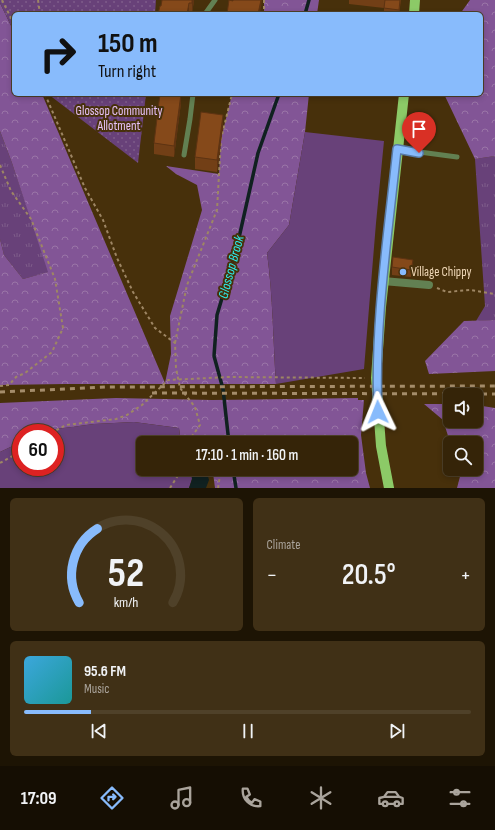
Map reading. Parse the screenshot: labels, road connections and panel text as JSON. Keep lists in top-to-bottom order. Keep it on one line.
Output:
{"water":["Glossop Brook"],"parks":["Glossop Community Allotment"],"places":["Village Chippy"],"page":{"turn":["150 m","Turn right"],"limit":"60","trip":"17:10 · 1 min · 160 m","tile":"Climate","heat":["−","20.5°","+"],"song":["95.6 FM","Music"],"tabs":"17:09","gauge":["52","km/h"]}}
